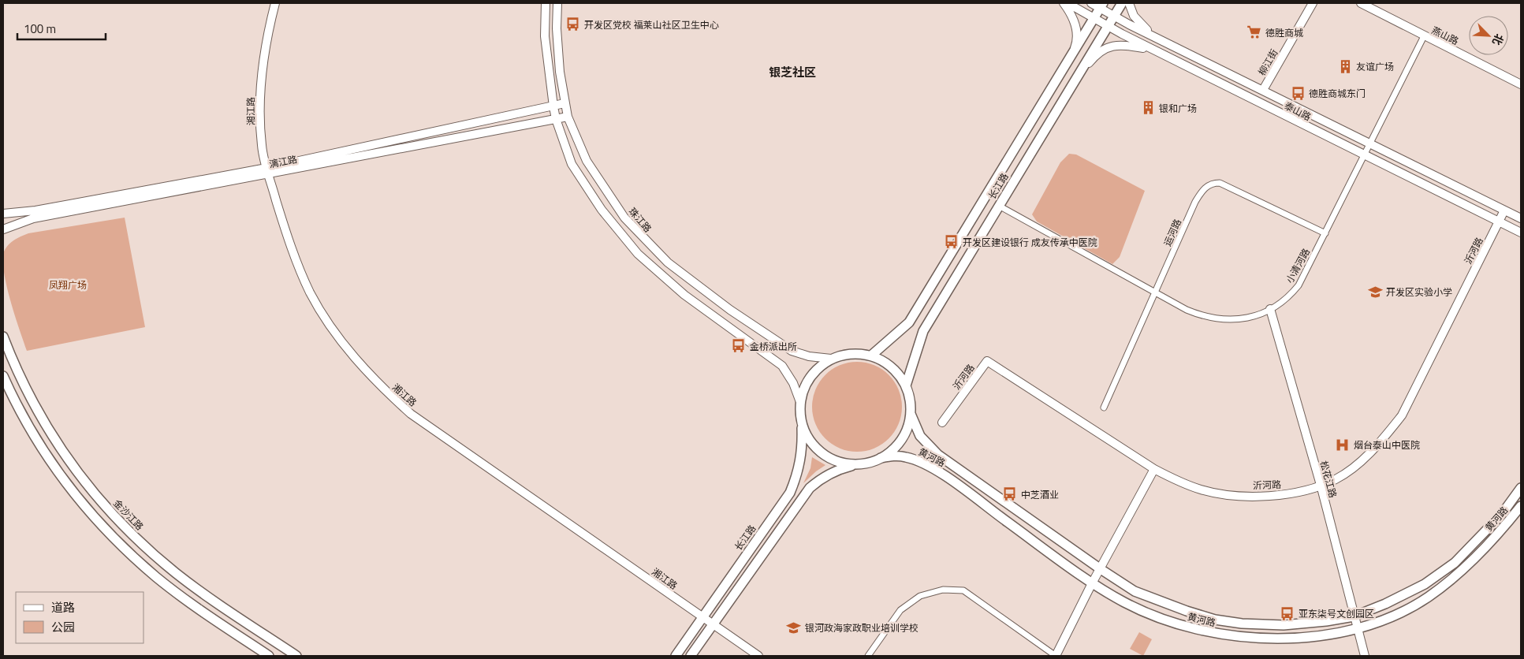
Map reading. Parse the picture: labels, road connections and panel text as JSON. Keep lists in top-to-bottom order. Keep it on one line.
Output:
{"streets":{"main road":["燕山路","柳江街","湘江路","泰山路","漓江路","长江路","珠江路","沂河路","黄河路","松花江路","金沙江路"],"street":["运河路","小清河路"]},"crossings":[["燕山路","小清河路"],["柳江街","泰山路"],["湘江路","漓江路"],["湘江路","长江路"],["泰山路","长江路"],["泰山路","沂河路"],["泰山路","小清河路"],["漓江路","珠江路"],["长江路","珠江路"],["长江路","小清河路"],["长江路","黄河路"],["珠江路","黄河路"],["运河路","小清河路"],["沂河路","松花江路"],["小清河路","松花江路"],["黄河路","松花江路"]],"districts":["银芝社区"],"parks":["凤翔广场"],"places":{"bus stop":["开发区党校 福莱山社区卫生中心","德胜商城东门","开发区建设银行 成友传承中医院","金桥派出所","中芝酒业","亚东柒号文创园区"],"supermarket":["德胜商城"],"building":["友谊广场","银和广场"],"school or university":["开发区实验小学","银河政海家政职业培训学校"],"hospital":["烟台泰山中医院"]},"legend":["道路","公园"],"scale_bar":"100 m","north":"bottom right"}
